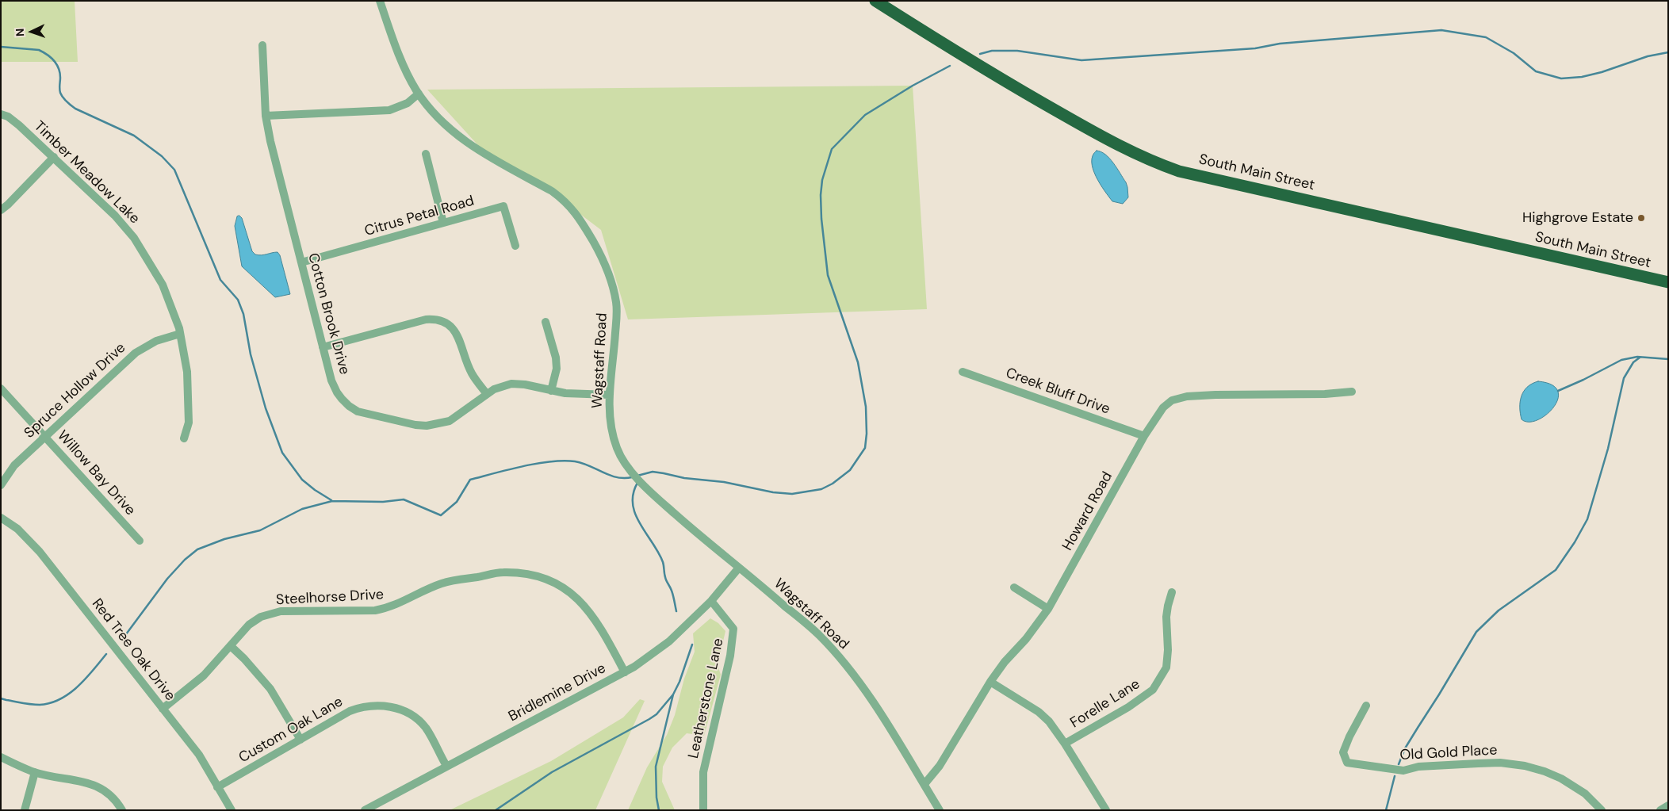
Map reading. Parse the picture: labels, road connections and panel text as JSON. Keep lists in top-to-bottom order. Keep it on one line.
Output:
{"streets":{"highway":["South Main Street"],"street":["Timber Meadow Lake","Citrus Petal Road","Cotton Brook Drive","Wagstaff Road","Spruce Hollow Drive","Creek Bluff Drive","Willow Bay Drive","Howard Road","Steelhorse Drive","Red Tree Oak Drive","Bridlemine Drive","Leatherstone Lane","Forelle Lane","Custom Oak Lane","Old Gold Place"]},"crossings":[["Timber Meadow Lake","Spruce Hollow Drive"],["Citrus Petal Road","Cotton Brook Drive"],["Cotton Brook Drive","Wagstaff Road"],["Wagstaff Road","Howard Road"],["Wagstaff Road","Bridlemine Drive"],["Spruce Hollow Drive","Willow Bay Drive"],["Creek Bluff Drive","Howard Road"],["Steelhorse Drive","Red Tree Oak Drive"],["Steelhorse Drive","Bridlemine Drive"],["Red Tree Oak Drive","Custom Oak Lane"],["Bridlemine Drive","Leatherstone Lane"],["Bridlemine Drive","Custom Oak Lane"]],"places":["Highgrove Estate"],"north":"left"}
